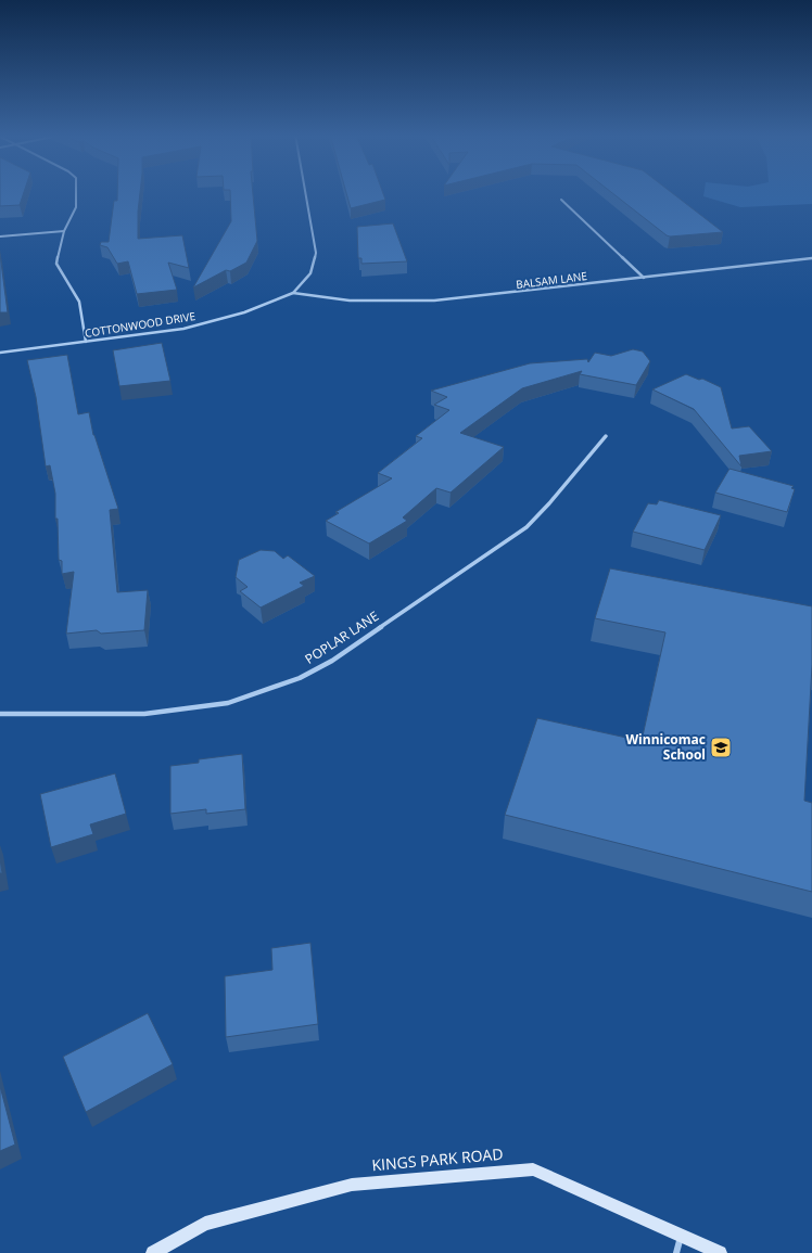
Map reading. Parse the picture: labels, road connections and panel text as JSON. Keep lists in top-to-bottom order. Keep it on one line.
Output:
{"streets":{"street":["BALSAM LANE","COTTONWOOD DRIVE","POPLAR LANE","KINGS PARK ROAD"]},"crossings":[["BALSAM LANE","COTTONWOOD DRIVE"]],"places":{"school or university":["Winnicomac School"]}}
